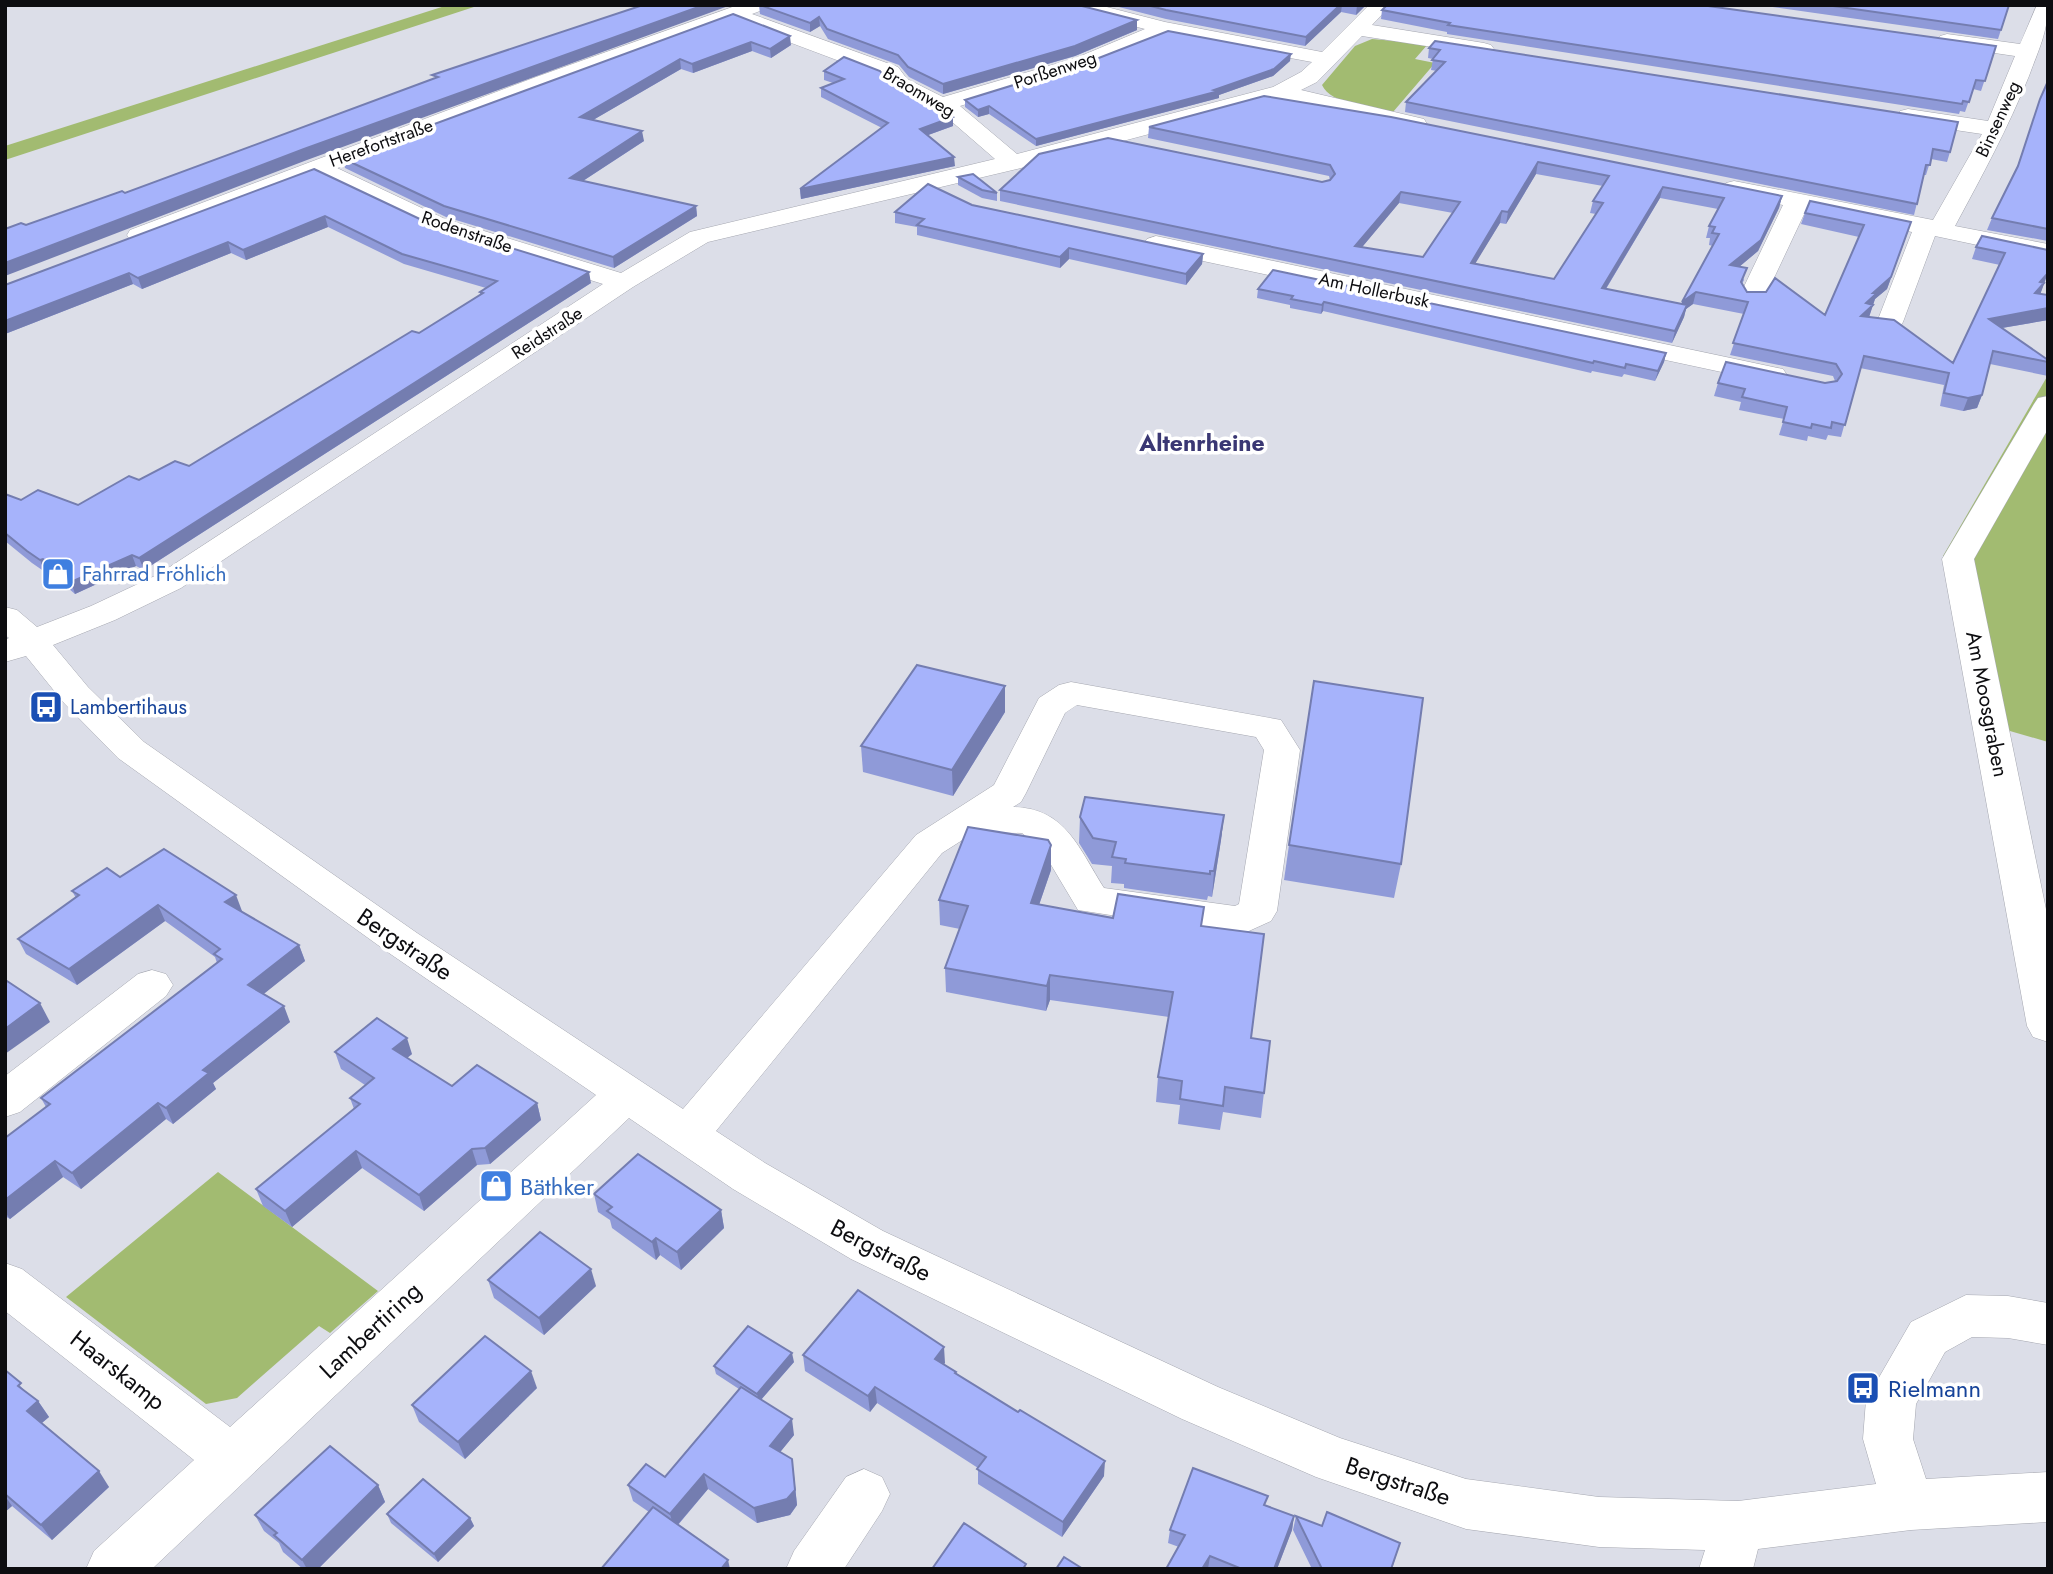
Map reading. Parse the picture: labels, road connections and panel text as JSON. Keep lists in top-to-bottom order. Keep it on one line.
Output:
{"streets":{"street":["Porßenweg","Braomweg","Binsenweg","Herefortstraße","Rodenstraße","Am Hollerbusk","Reidstraße","Am Moosgraben","Bergstraße","Lambertiring","Haarskamp"]},"crossings":[["Porßenweg","Braomweg"],["Braomweg","Herefortstraße"],["Braomweg","Reidstraße"],["Herefortstraße","Rodenstraße"],["Rodenstraße","Reidstraße"],["Reidstraße","Bergstraße"],["Bergstraße","Lambertiring"],["Lambertiring","Haarskamp"]],"districts":["Altenrheine"],"places":{"shop":["Fahrrad Fröhlich","Bäthker"],"bus stop":["Lambertihaus","Rielmann"]}}
